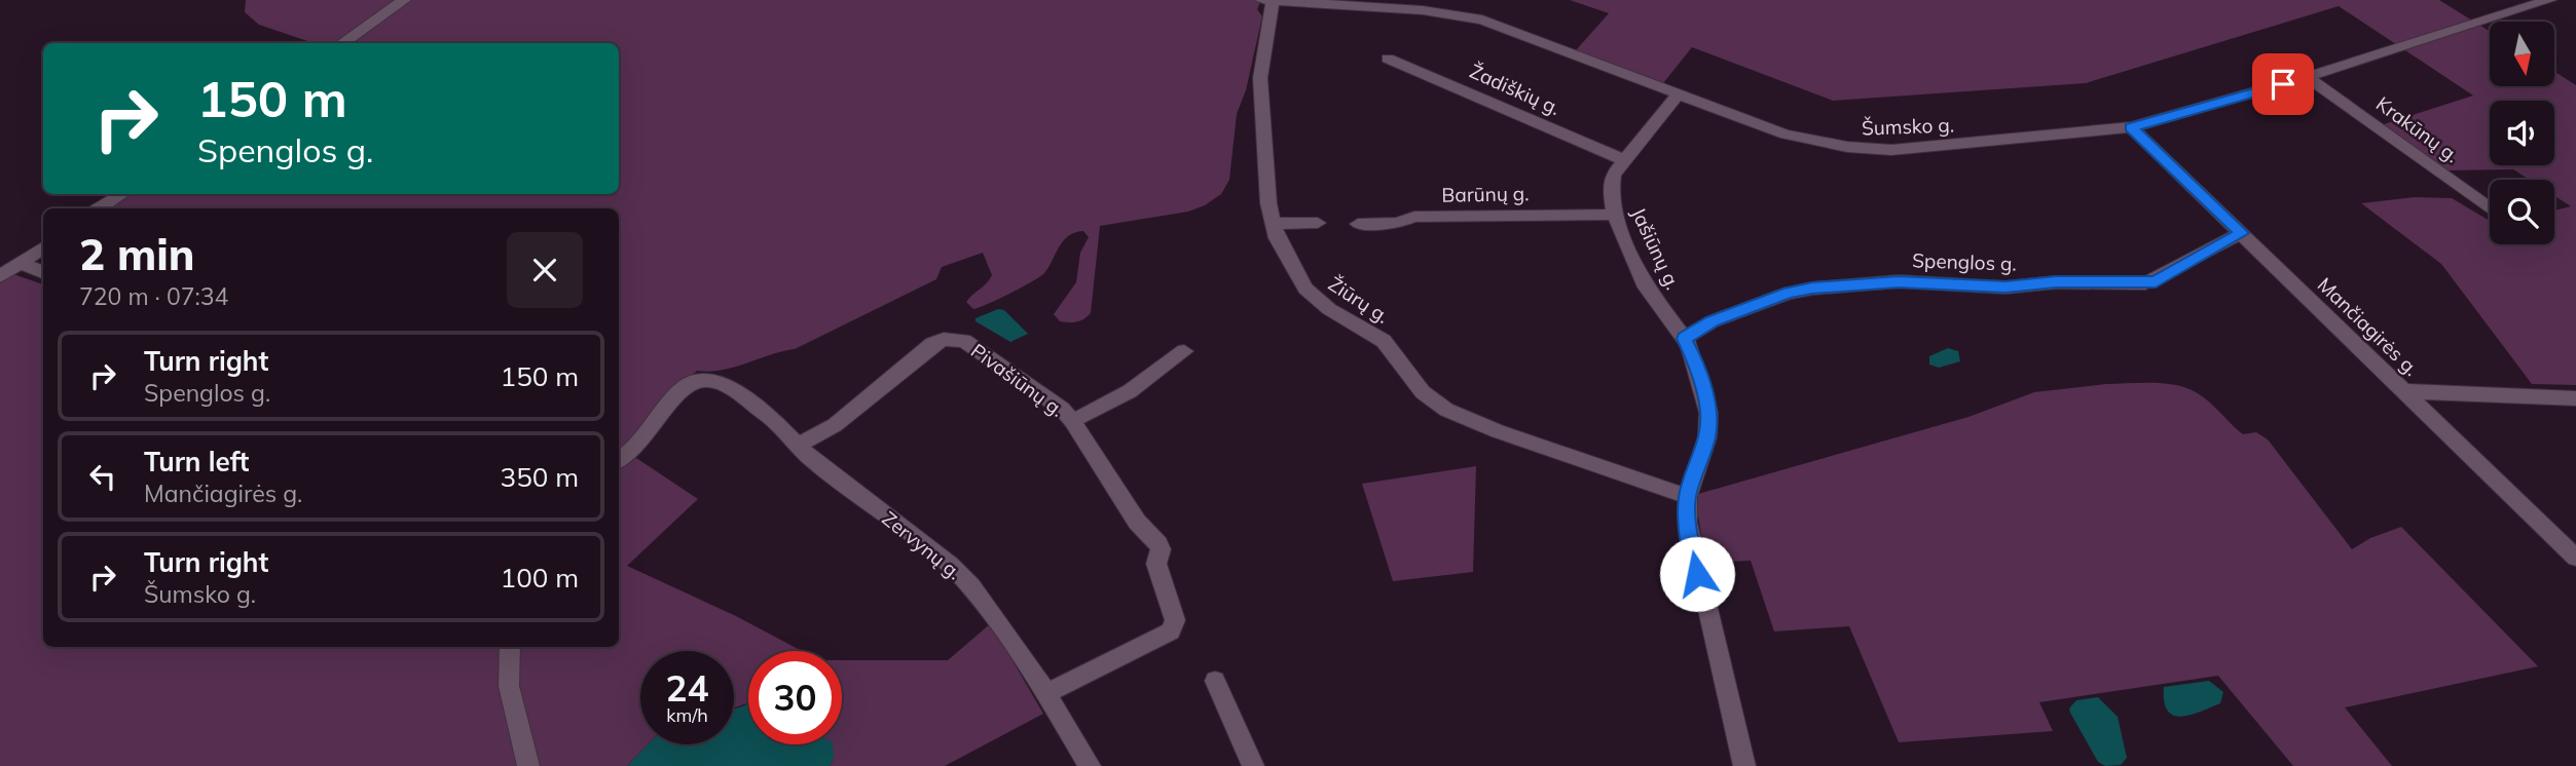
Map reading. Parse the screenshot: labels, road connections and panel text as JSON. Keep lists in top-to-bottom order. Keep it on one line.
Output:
{"streets":{"street":["Žadiškių g.","Šumsko g.","Krakūnų g.","Barūnų g.","Jašiūnų g.","Spenglos g.","Žiūrų g.","Mančiagirės g.","Pivašiūnų g.","Zervynų g."]},"crossings":[["Žadiškių g.","Jašiūnų g."],["Šumsko g.","Krakūnų g."],["Šumsko g.","Jašiūnų g."],["Šumsko g.","Žiūrų g."],["Šumsko g.","Mančiagirės g."],["Barūnų g.","Jašiūnų g."],["Jašiūnų g.","Spenglos g."],["Jašiūnų g.","Žiūrų g."],["Spenglos g.","Mančiagirės g."],["Pivašiūnų g.","Zervynų g."]],"north":"bottom","page":{"turn":["150 m","Spenglos g."],"heading":["2 min","720 m · 07:34"],"list":[{"name":"Turn right","note":"Spenglos g.","value":"150 m"},{"name":"Turn left","note":"Mančiagirės g.","value":"350 m"},{"name":"Turn right","note":"Šumsko g.","value":"100 m"}],"speed":"24 km/h","limit":"30"}}
